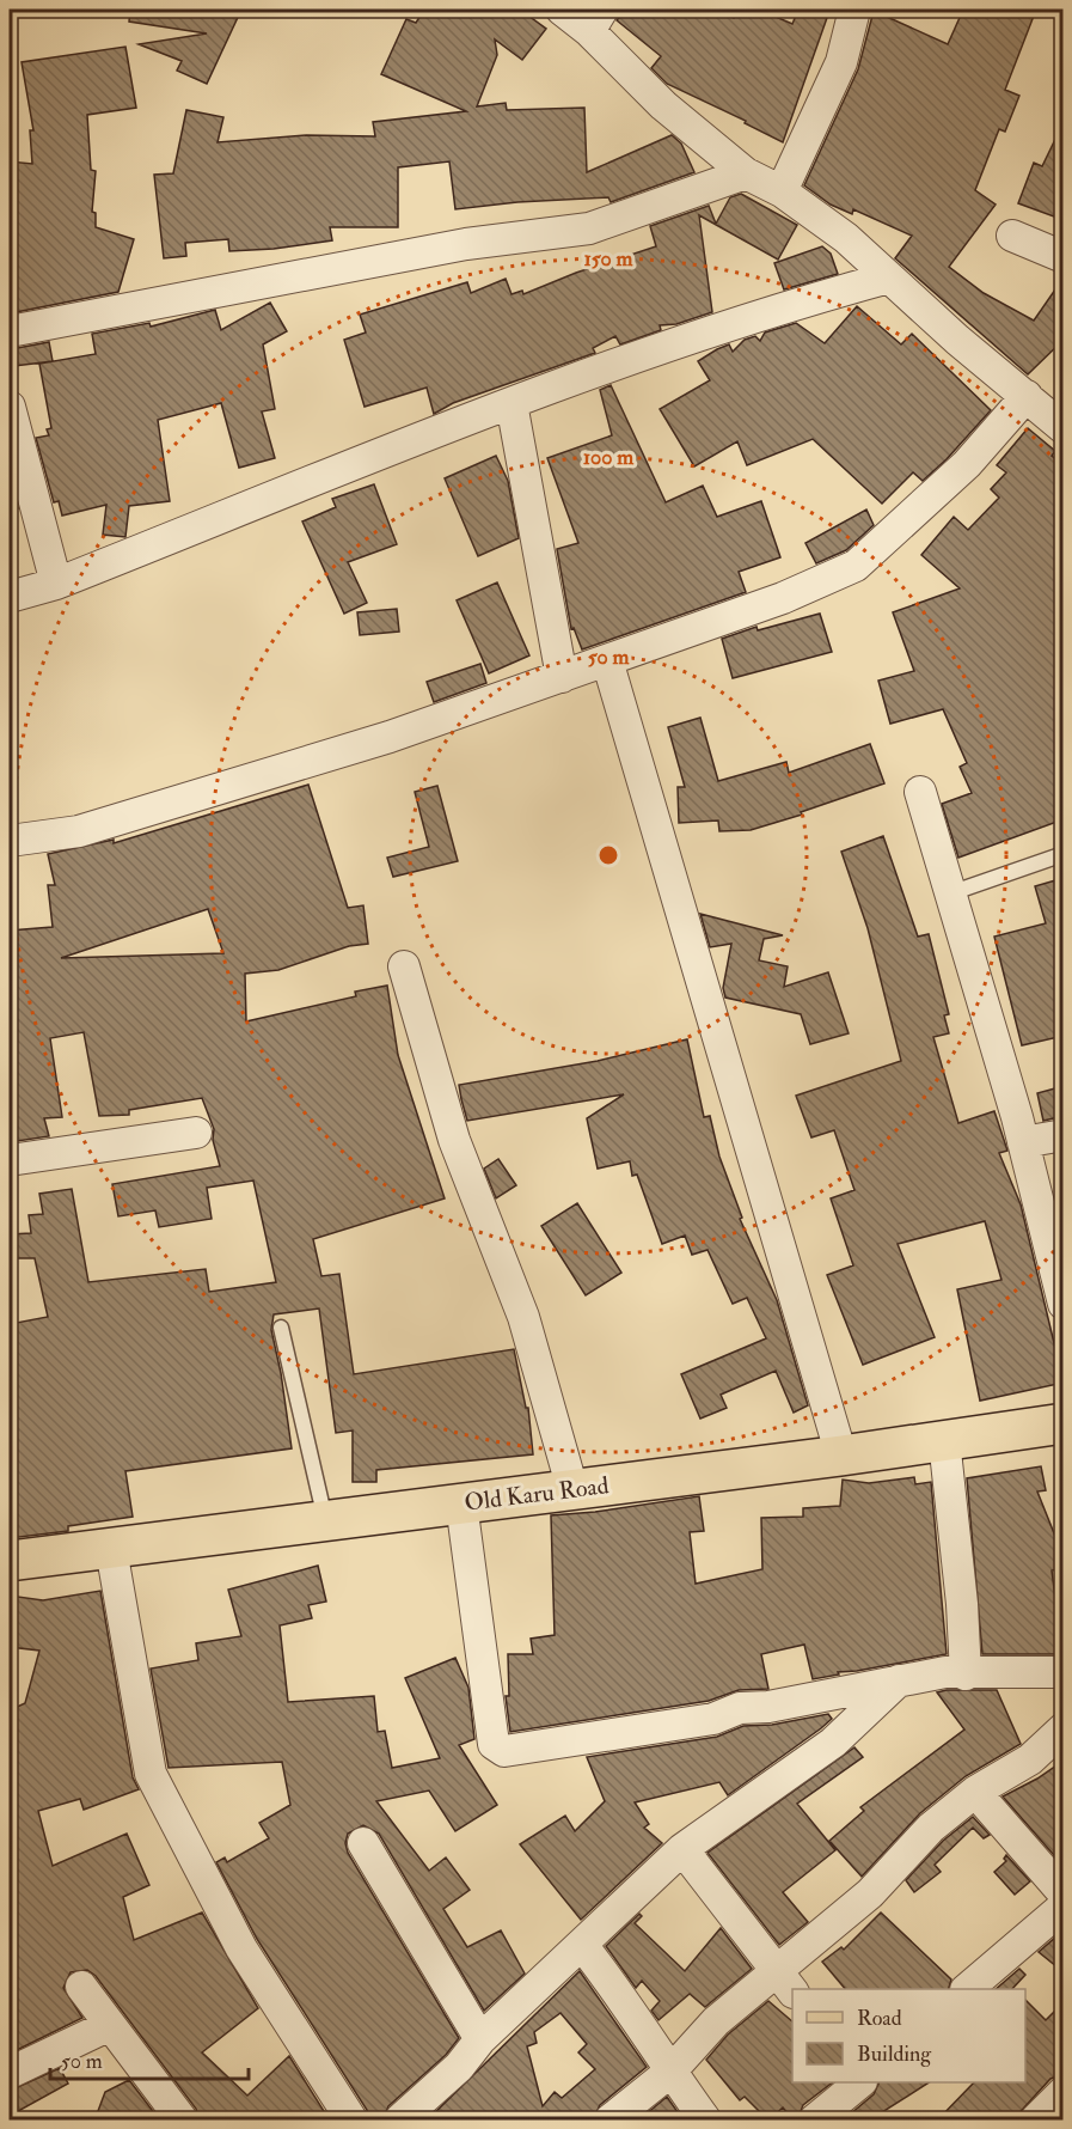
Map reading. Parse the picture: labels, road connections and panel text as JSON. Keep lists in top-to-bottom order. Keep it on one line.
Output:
{"streets":{"main road":["Old Karu Road"]},"legend":["Road","Building"],"scale_bar":"50 m","rings":["150 m","100 m","50 m"]}
